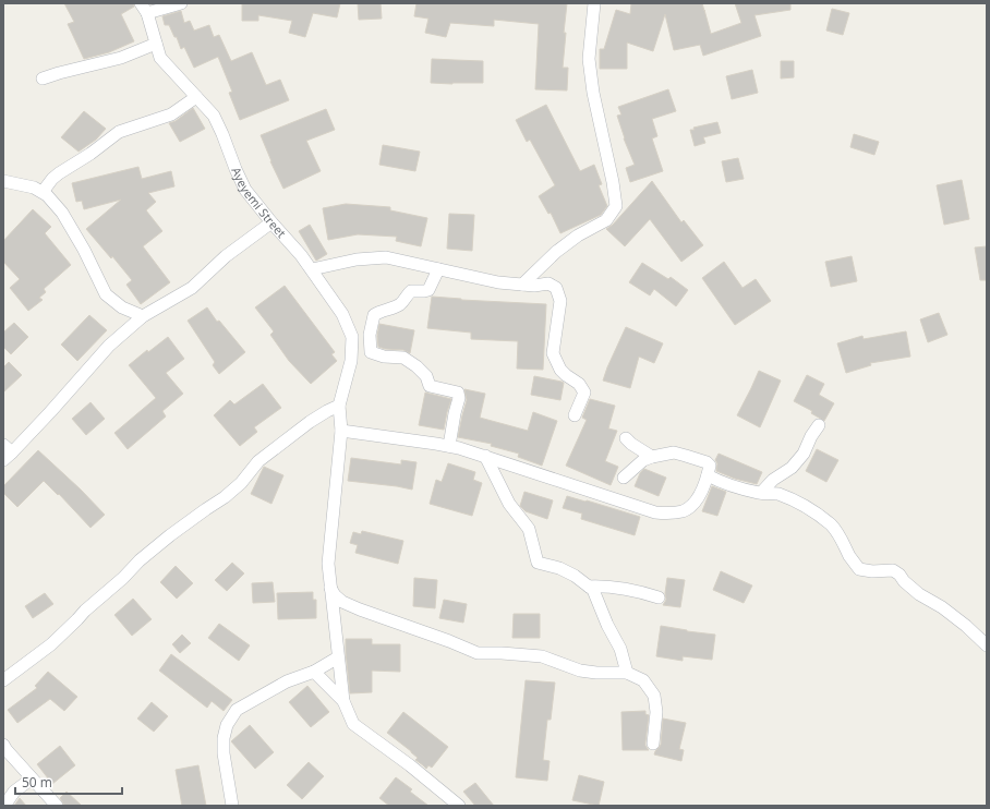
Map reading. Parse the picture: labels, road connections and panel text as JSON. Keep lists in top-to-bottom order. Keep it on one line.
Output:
{"streets":{"street":["Ayeyemi Street"]},"scale_bar":"50 m"}
